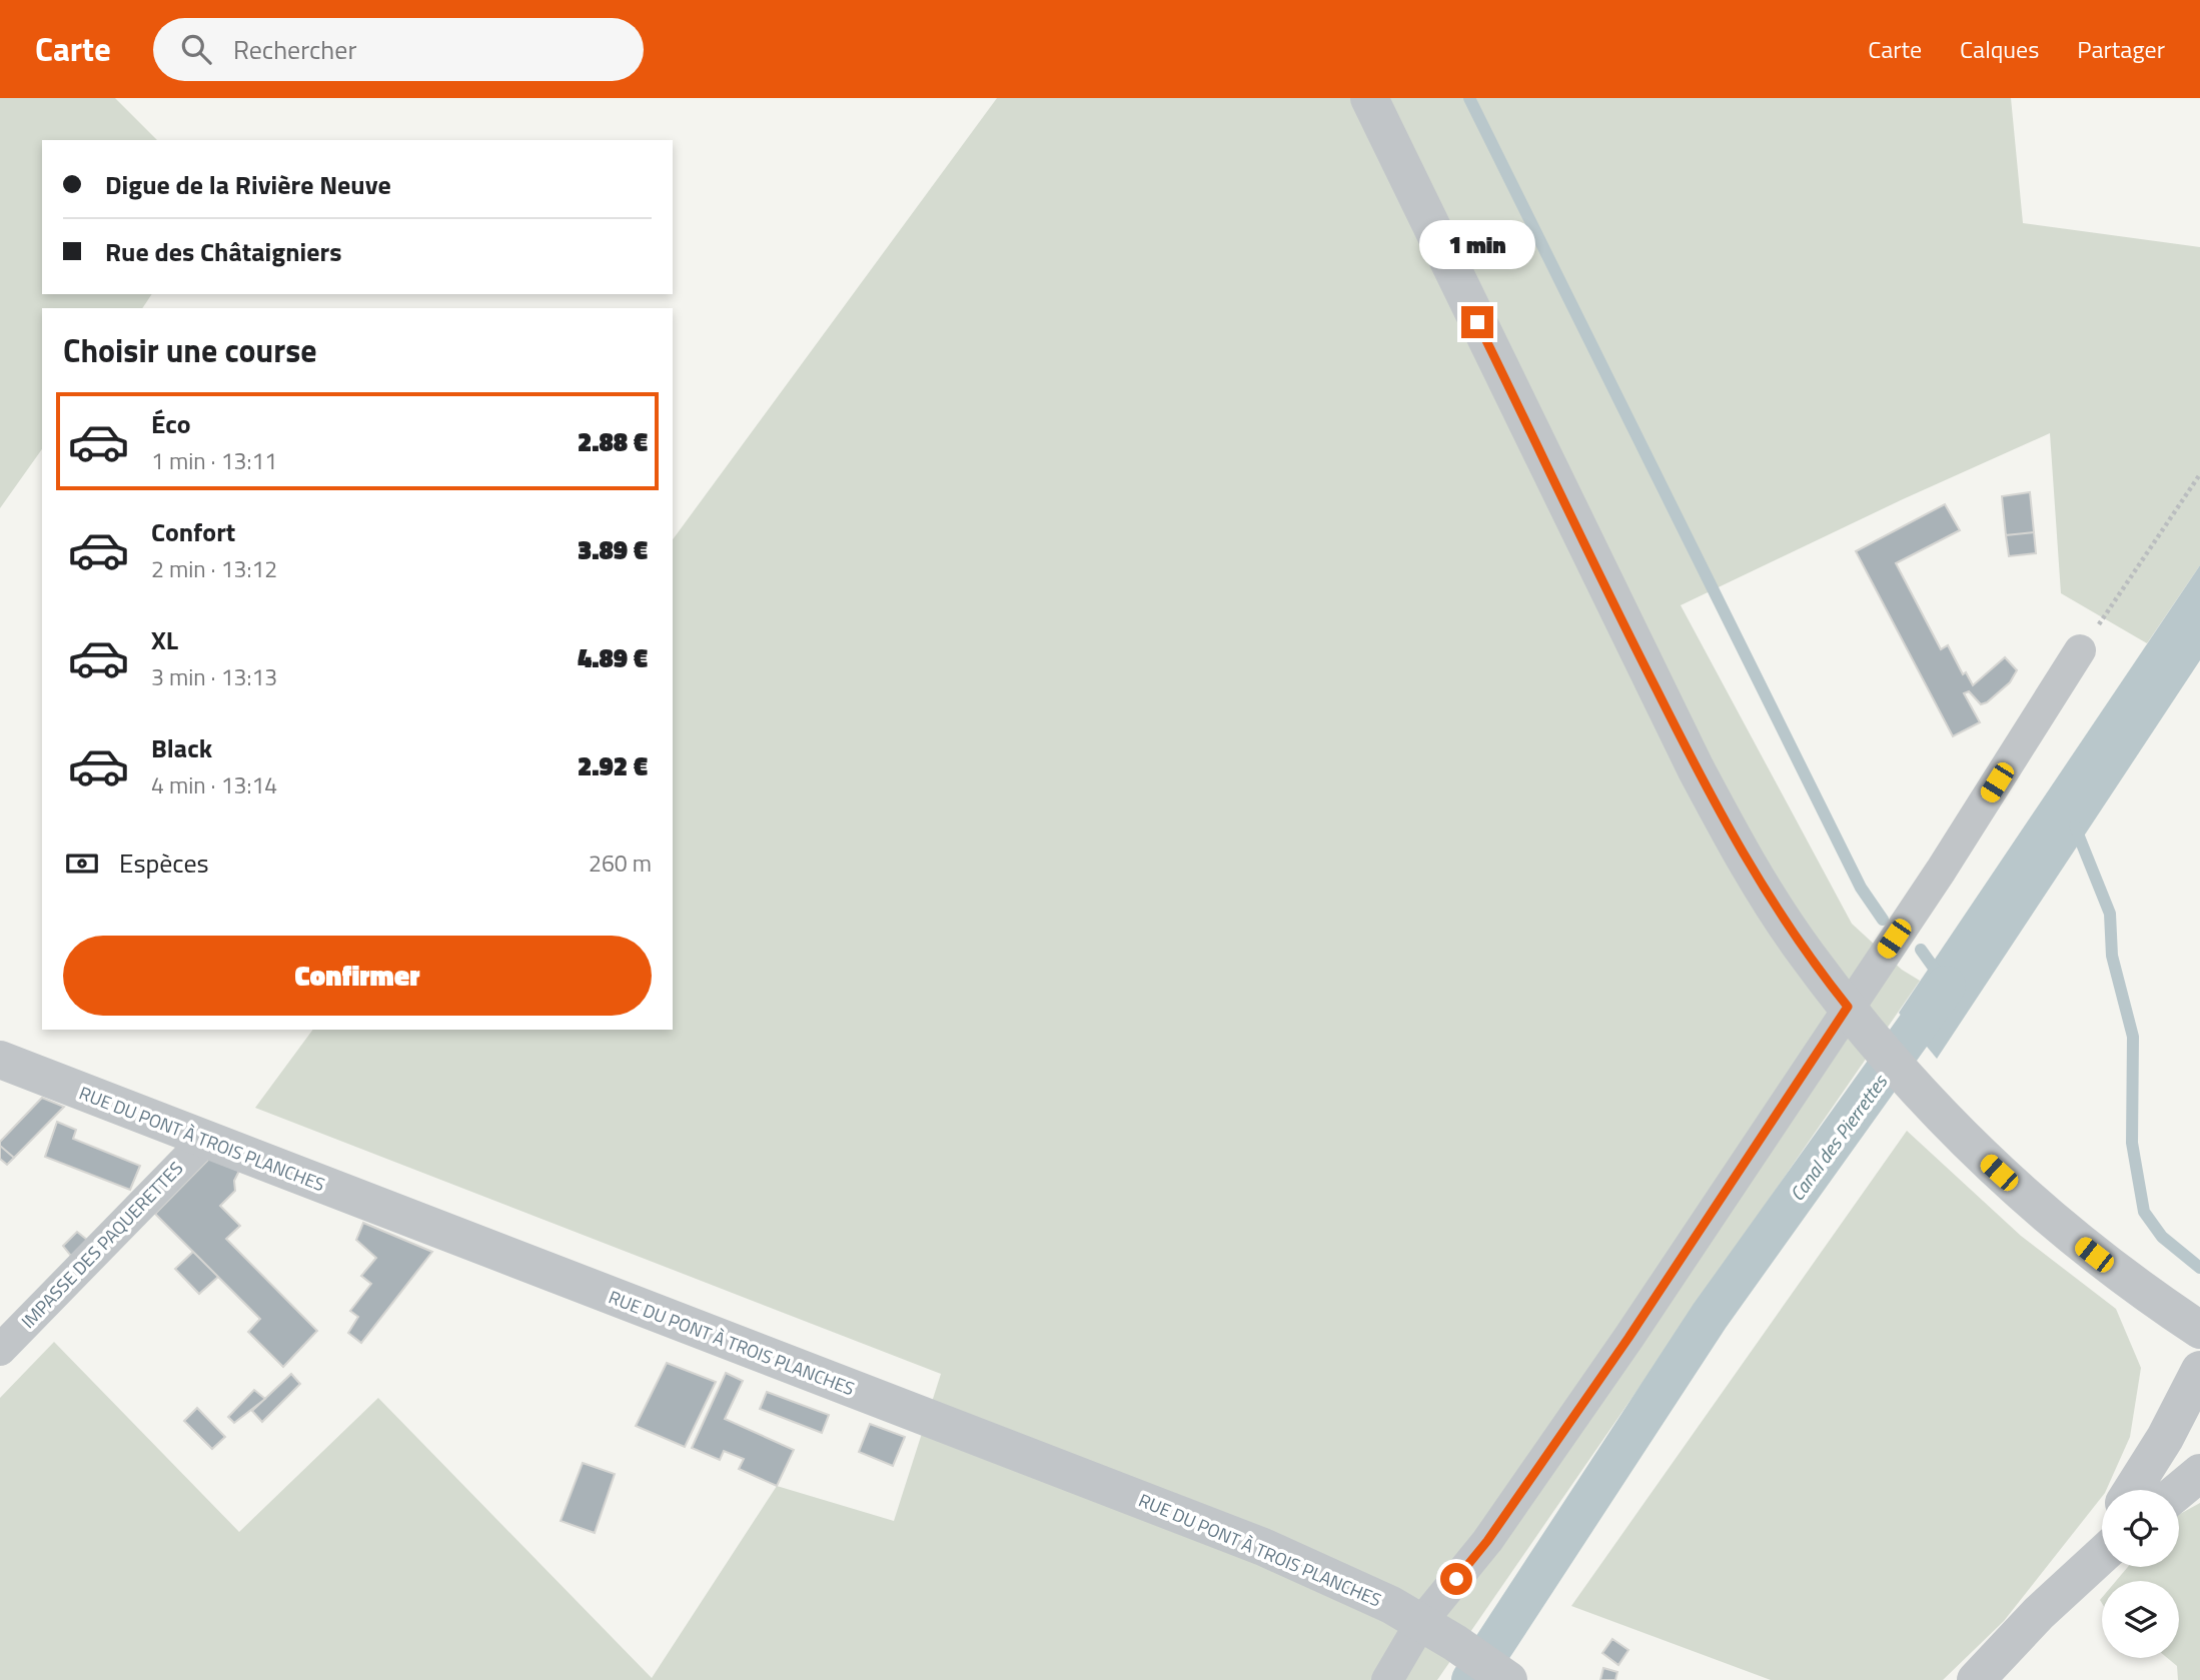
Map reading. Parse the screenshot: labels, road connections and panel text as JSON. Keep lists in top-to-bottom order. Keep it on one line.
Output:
{"streets":{"street":["RUE DU PONT À TROIS PLANCHES","IMPASSE DES PAQUERETTES"]},"crossings":[["RUE DU PONT À TROIS PLANCHES","IMPASSE DES PAQUERETTES"]],"water":["Canal des Pierrettes"],"page":{"header":"Carte","search":"Rechercher","nav":["Carte","Calques","Partager"],"banner":["Digue de la Rivière Neuve","Rue des Châtaigniers"],"bubble":"1 min","heading":"Choisir une course","list":[{"name":"Éco","note":"1 min · 13:11","value":"2.88 €"},{"name":"Confort","note":"2 min · 13:12","value":"3.89 €"},{"name":"XL","note":"3 min · 13:13","value":"4.89 €"},{"name":"Black","note":"4 min · 13:14","value":"2.92 €"}],"pay":["Espèces","260 m"],"buttons":"Confirmer"}}
